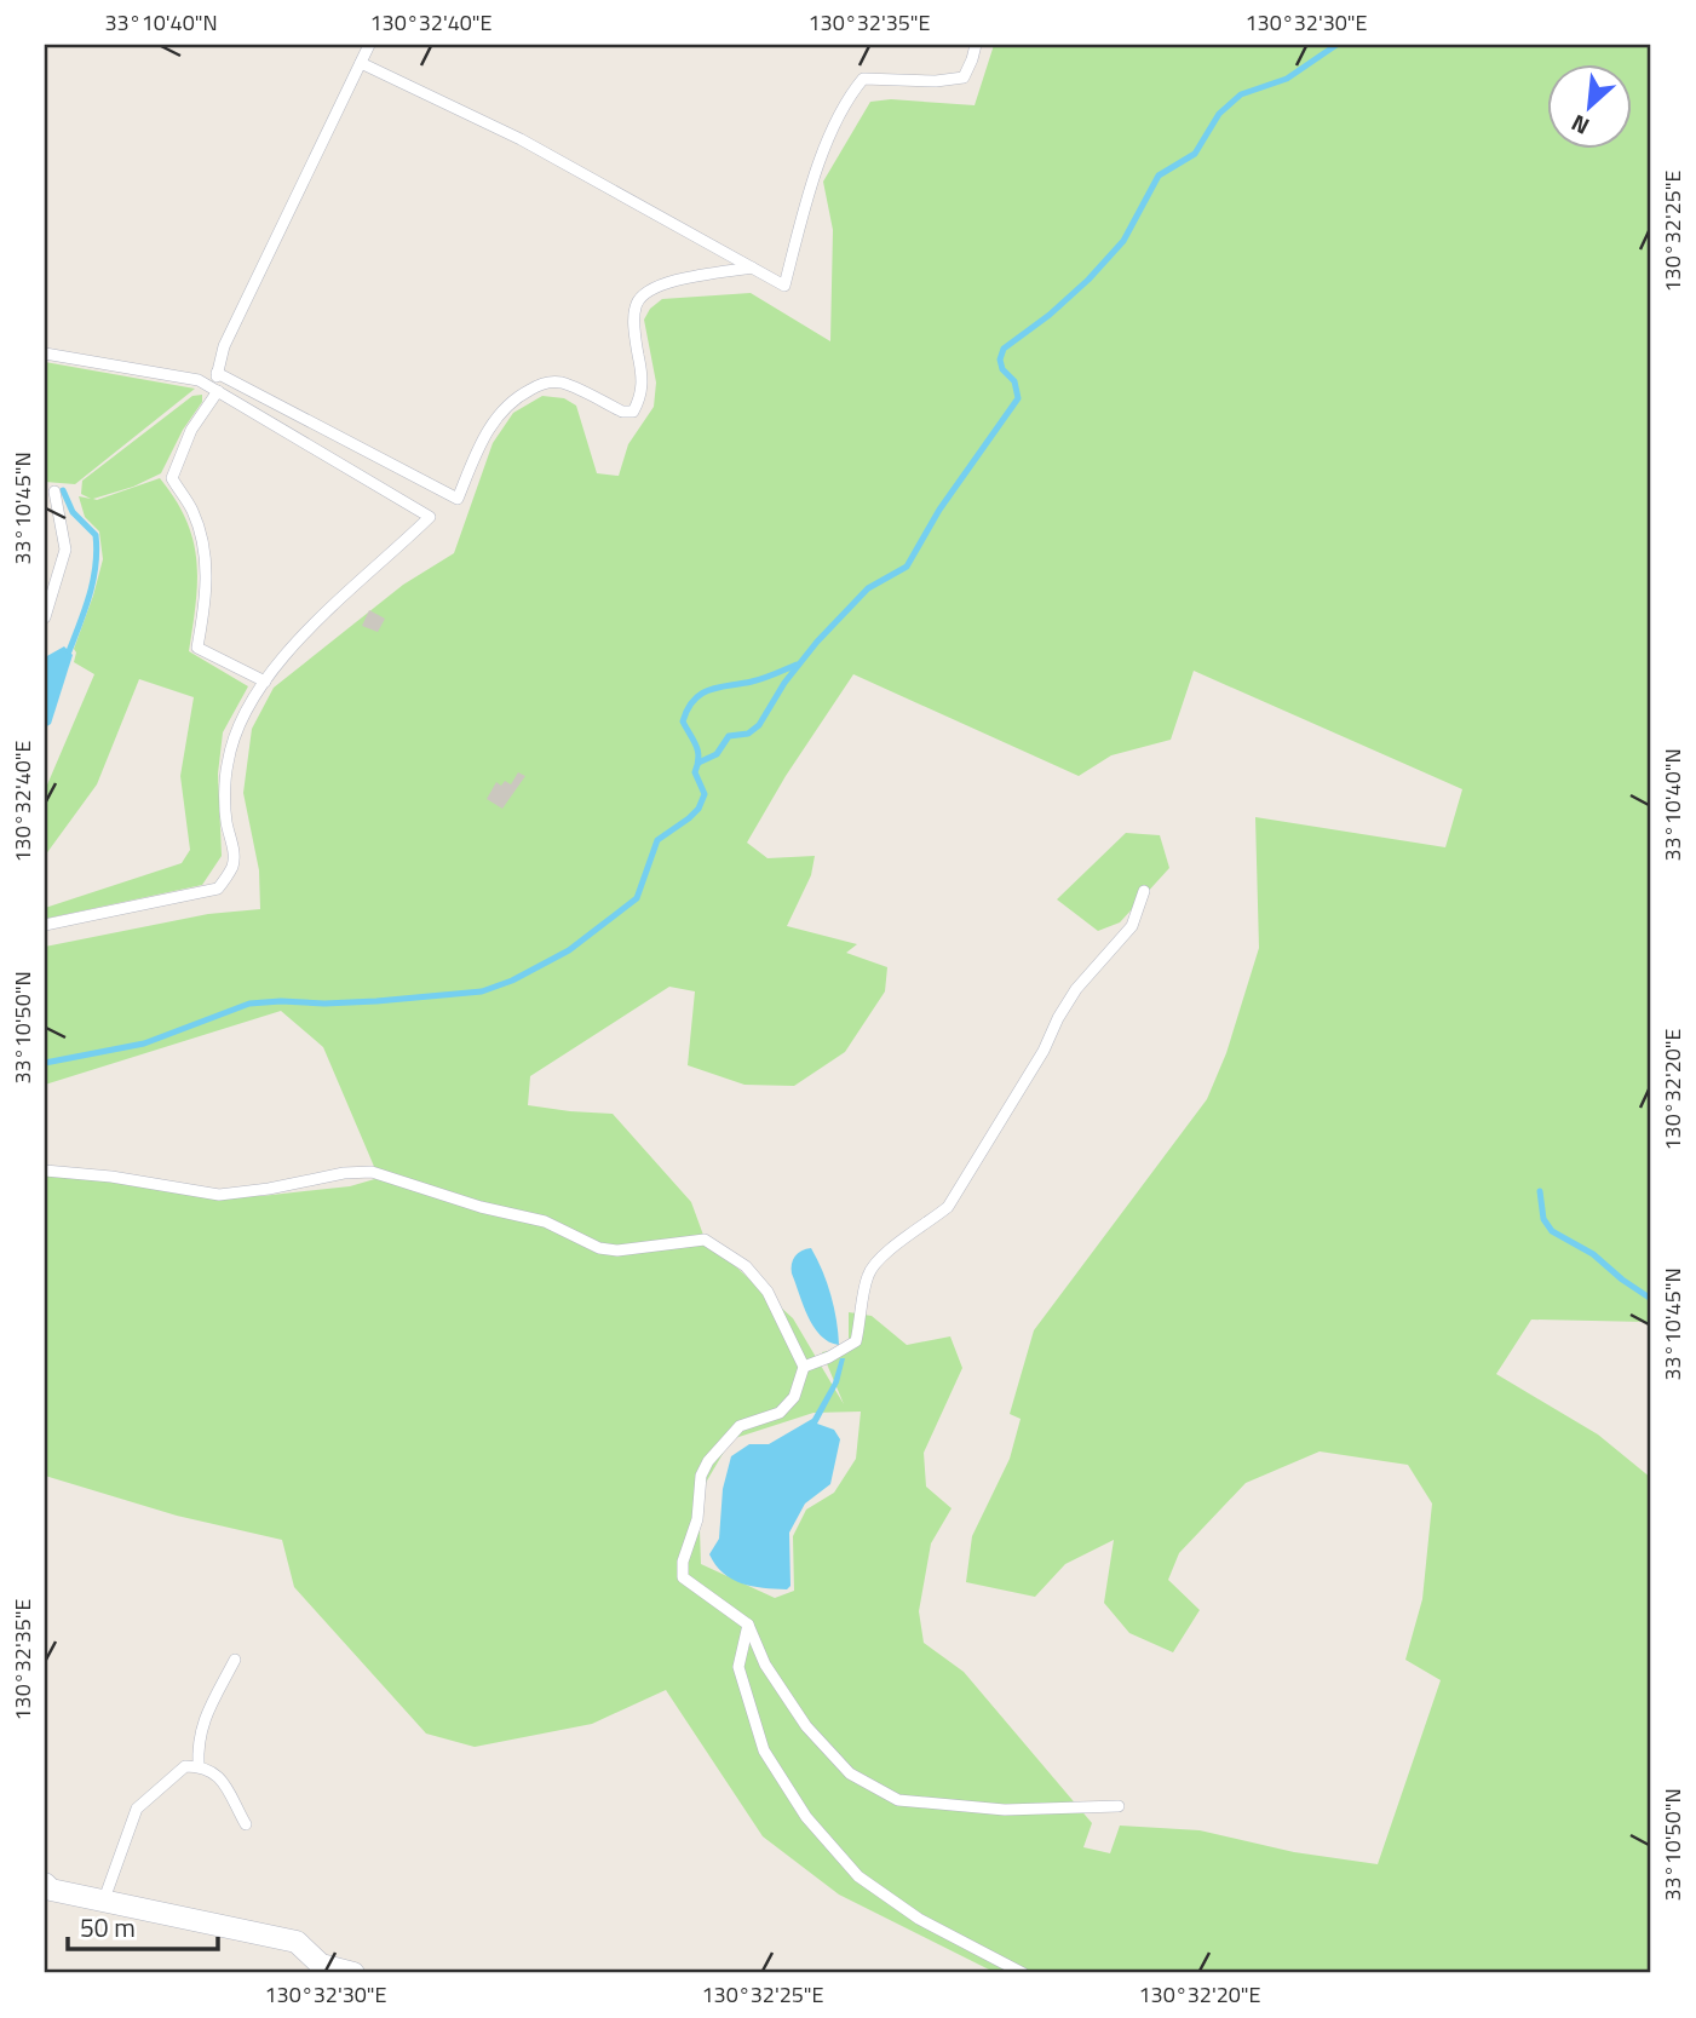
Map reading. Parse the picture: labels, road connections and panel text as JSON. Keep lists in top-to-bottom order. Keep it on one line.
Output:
{"scale_bar":"50 m","north":"bottom left","coordinates":["33°10'40\"N","130°32'40\"E","130°32'35\"E","130°32'30\"E","130°32'25\"E","33°10'45\"N","33°10'50\"N","130°32'20\"E"]}
